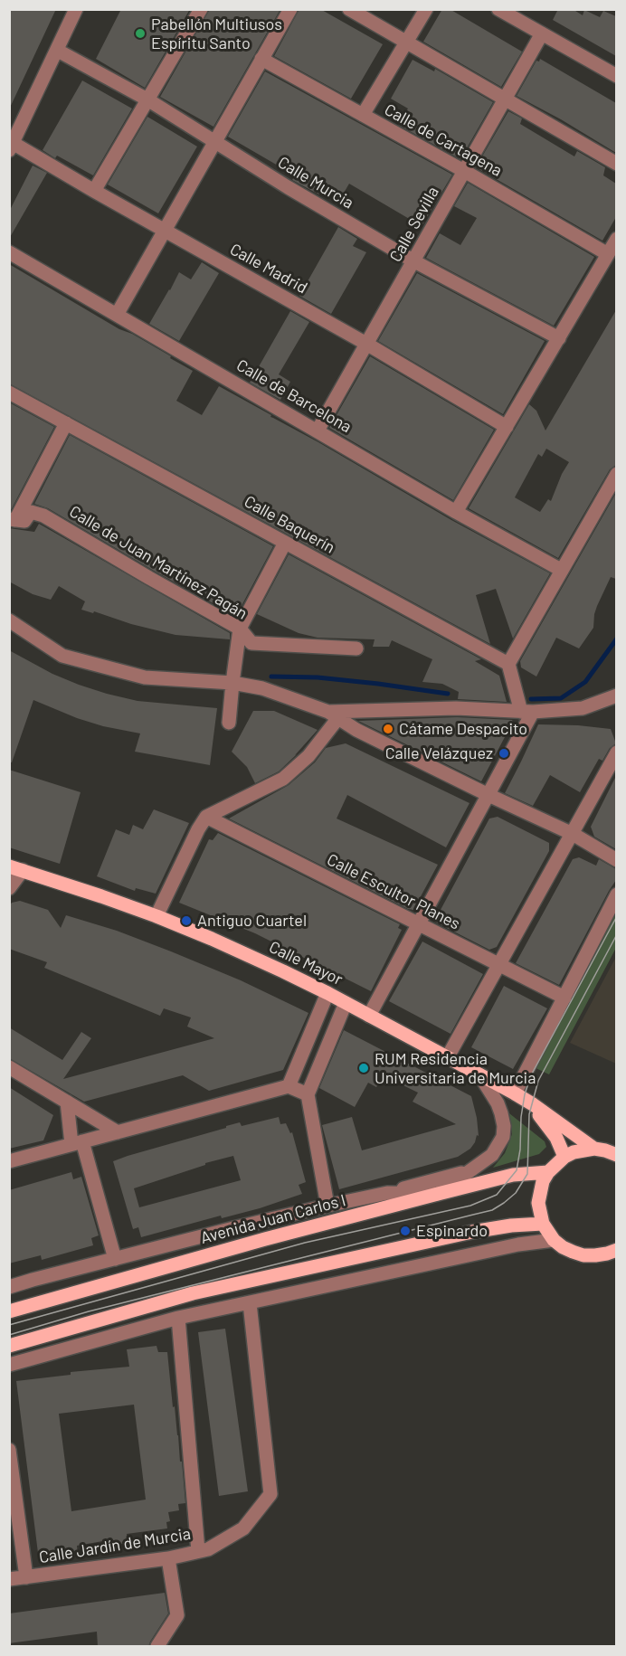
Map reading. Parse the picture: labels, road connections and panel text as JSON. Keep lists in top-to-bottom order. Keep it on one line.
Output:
{"streets":{"main road":["Calle Mayor","Avenida Juan Carlos I"],"street":["Calle de Cartagena","Calle Murcia","Calle Sevilla","Calle Madrid","Calle de Barcelona","Calle Baquerín","Calle de Juan Martínez Pagán","Calle Escultor Planes","Calle Jardín de Murcia"]},"crossings":[["Calle de Cartagena","Calle Sevilla"],["Calle Murcia","Calle Sevilla"],["Calle Sevilla","Calle Madrid"],["Calle Sevilla","Calle de Barcelona"]],"places":["Pabellón Multiusos Espíritu Santo","Cátame Despacito","Calle Velázquez","Antiguo Cuartel","RUM Residencia Universitaria de Murcia","Espinardo"]}
